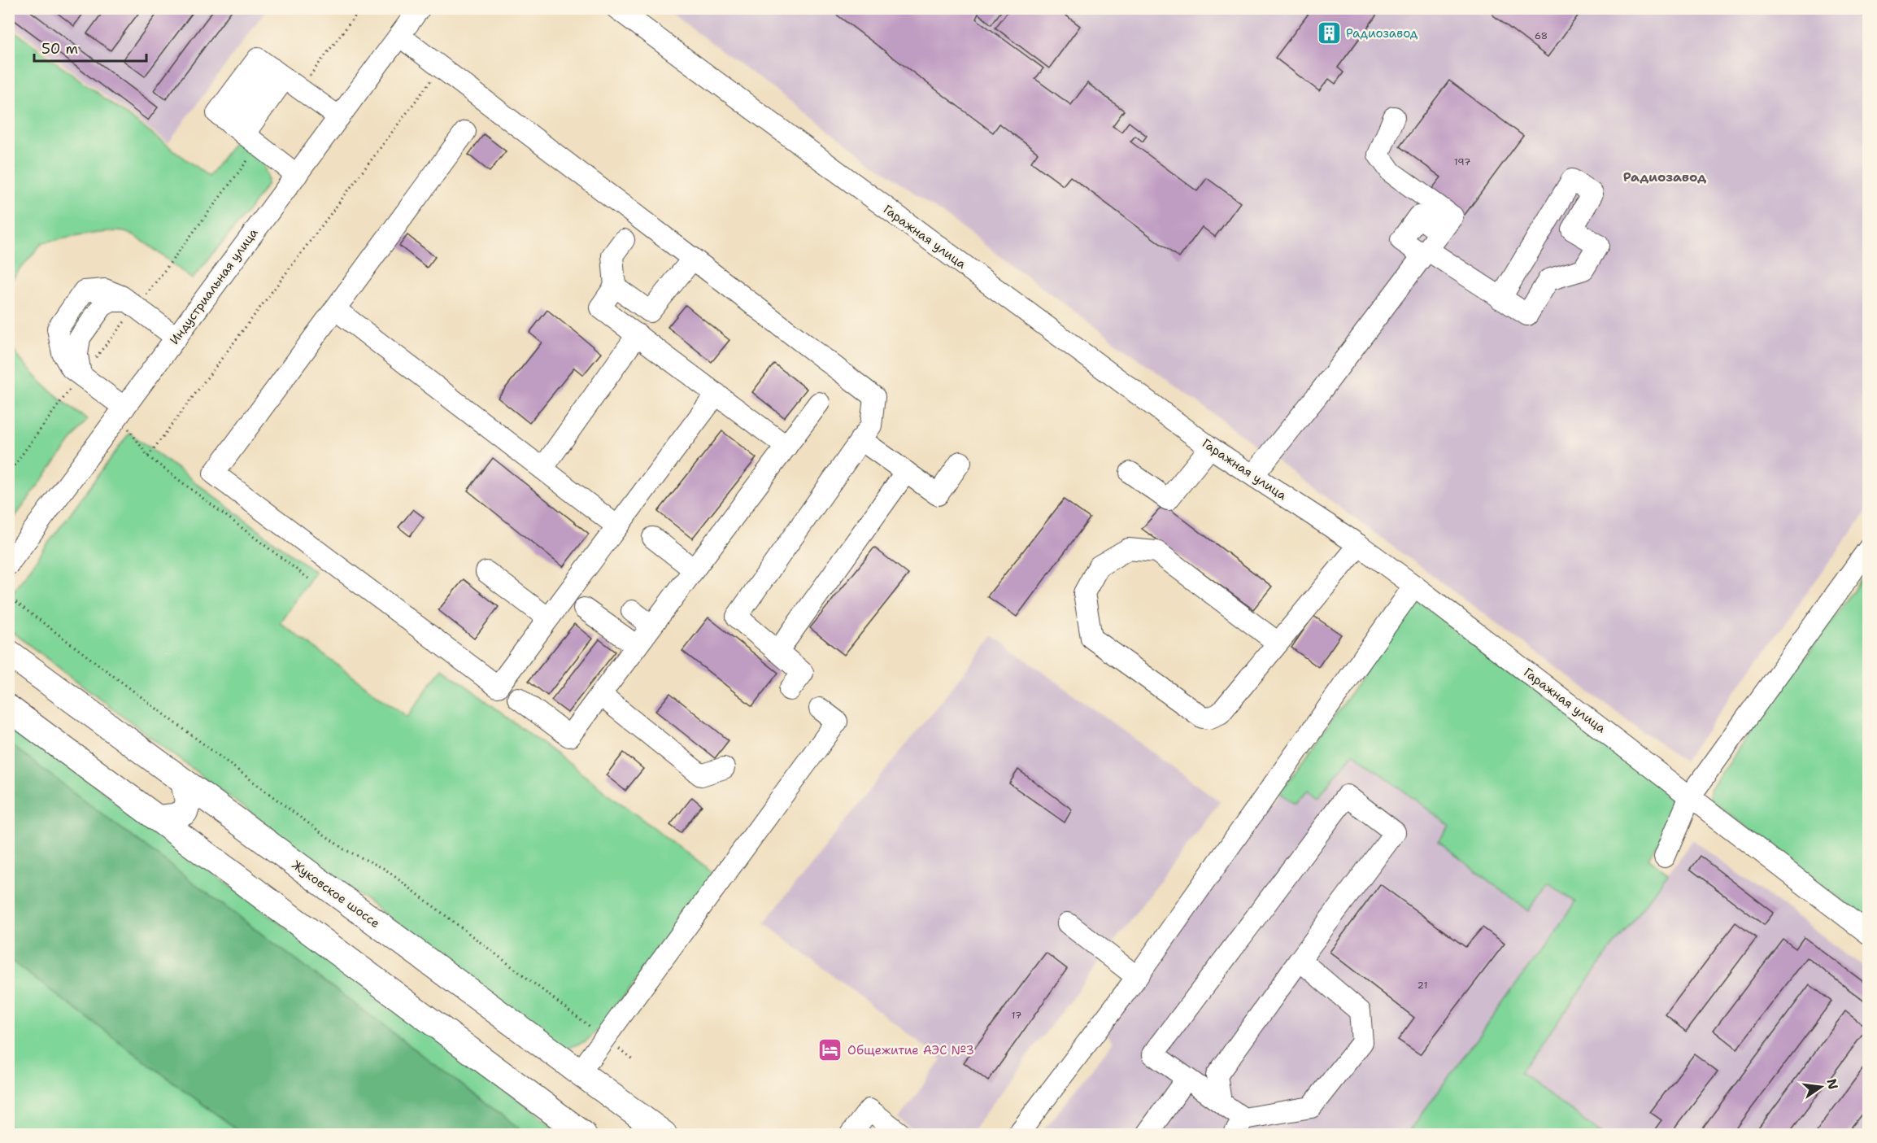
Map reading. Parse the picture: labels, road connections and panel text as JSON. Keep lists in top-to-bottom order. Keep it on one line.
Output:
{"streets":{"main road":["Жуковское шоссе"],"street":["Гаражная улица","Индустриальная улица"]},"districts":["Радиозавод"],"places":{"building":["Радиозавод"],"hotel":["Общежитие АЭС №3"]},"house_numbers":["68","197","21","17"],"scale_bar":"50 m","north":"right"}
